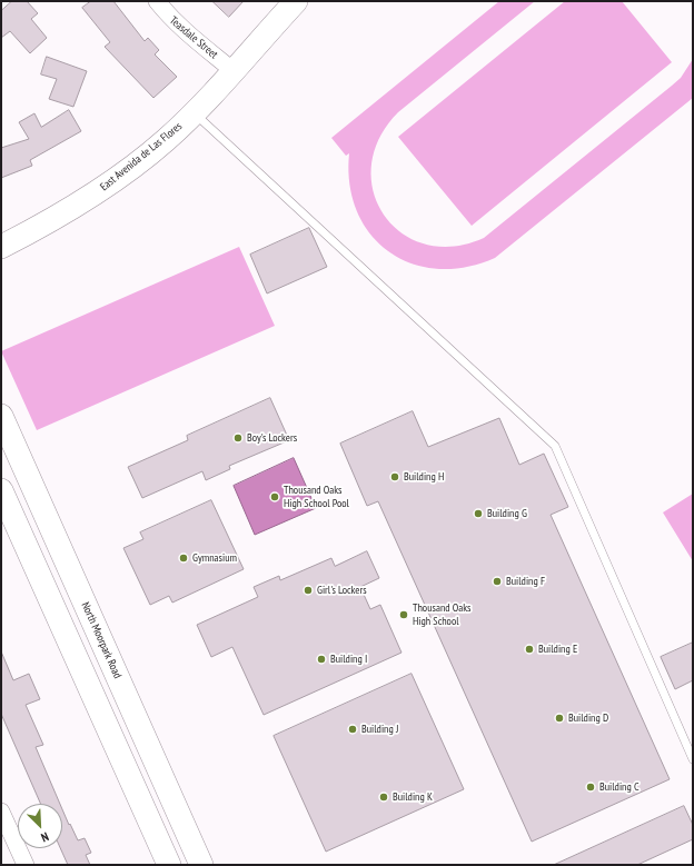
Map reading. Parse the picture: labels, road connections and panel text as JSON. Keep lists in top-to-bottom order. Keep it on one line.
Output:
{"streets":{"main road":["East Avenida de Las Flores","North Moorpark Road"],"street":["Teasdale Street"]},"crossings":[["Teasdale Street","East Avenida de Las Flores"]],"places":["Boy's Lockers","Building H","Thousand Oaks High School Pool","Building G","Gymnasium","Building F","Girl's Lockers","Thousand Oaks High School","Building E","Building I","Building D","Building J","Building C","Building K"],"north":"bottom right"}
